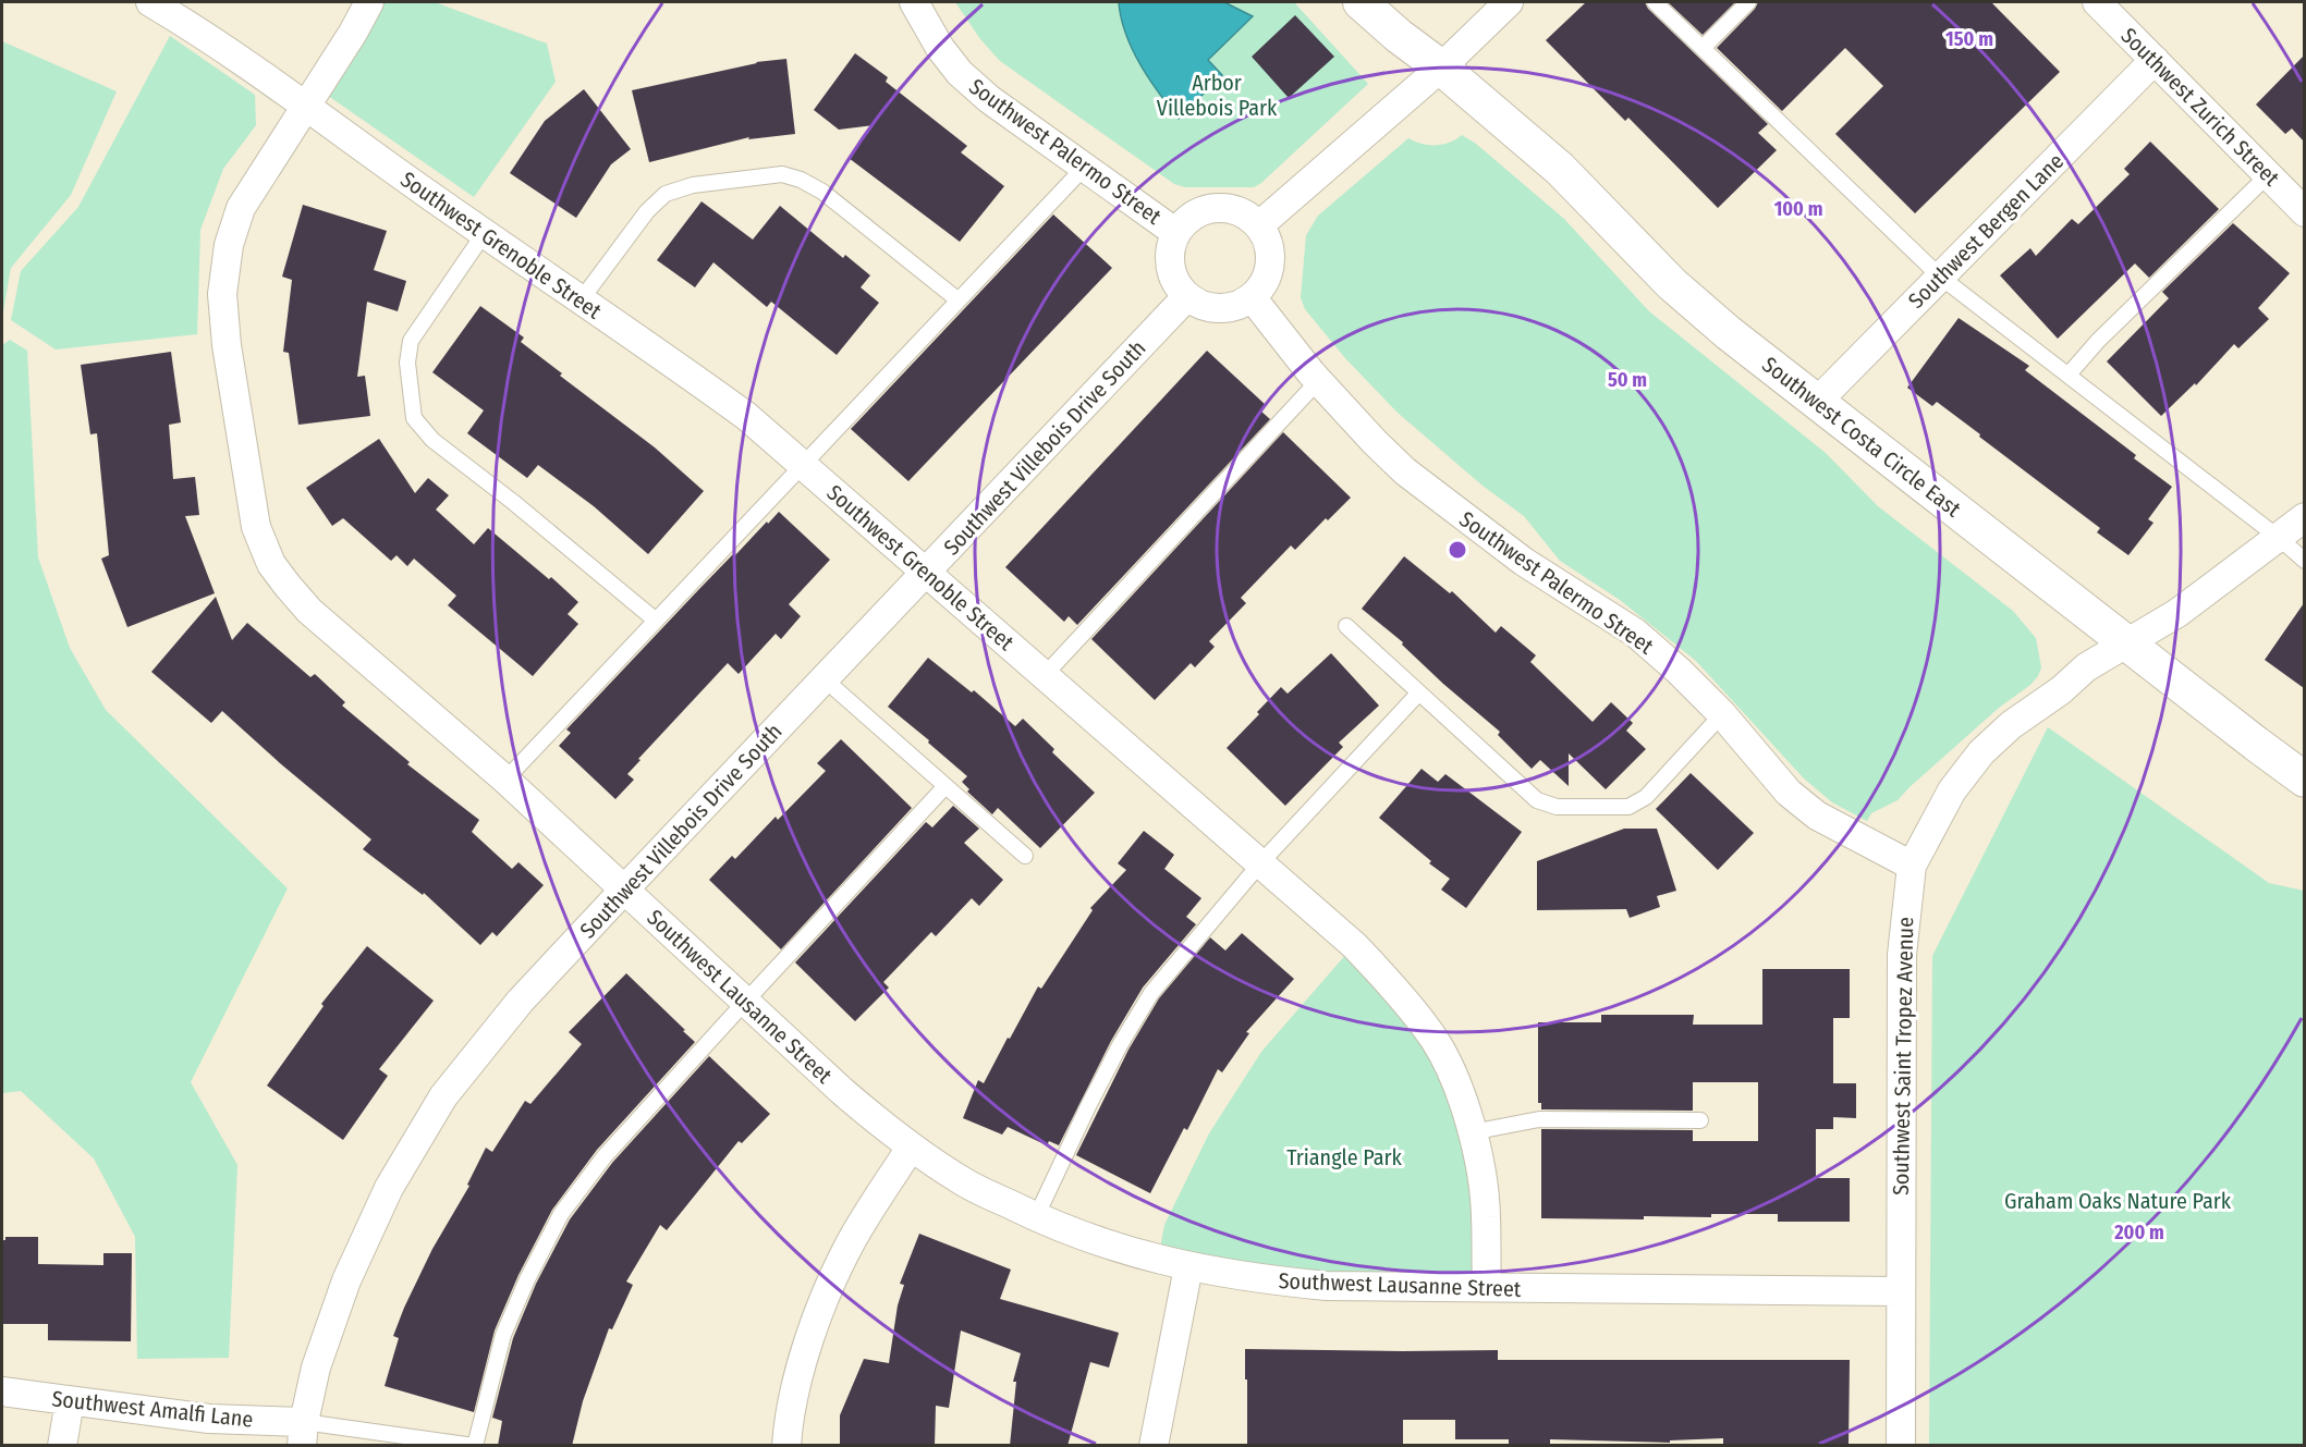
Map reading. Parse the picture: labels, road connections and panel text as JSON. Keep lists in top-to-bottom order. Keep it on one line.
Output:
{"streets":{"street":["Southwest Zurich Street","Southwest Palermo Street","Southwest Bergen Lane","Southwest Grenoble Street","Southwest Costa Circle East","Southwest Villebois Drive South","Southwest Lausanne Street","Southwest Saint Tropez Avenue","Southwest Amalfi Lane"]},"crossings":[["Southwest Zurich Street","Southwest Bergen Lane"],["Southwest Palermo Street","Southwest Villebois Drive South"],["Southwest Palermo Street","Southwest Saint Tropez Avenue"],["Southwest Bergen Lane","Southwest Costa Circle East"],["Southwest Grenoble Street","Southwest Villebois Drive South"],["Southwest Grenoble Street","Southwest Lausanne Street"],["Southwest Costa Circle East","Southwest Saint Tropez Avenue"],["Southwest Villebois Drive South","Southwest Lausanne Street"],["Southwest Villebois Drive South","Southwest Amalfi Lane"],["Southwest Lausanne Street","Southwest Saint Tropez Avenue"]],"parks":["Arbor Villebois Park","Triangle Park","Graham Oaks Nature Park"],"rings":["150 m","100 m","50 m","200 m"]}
